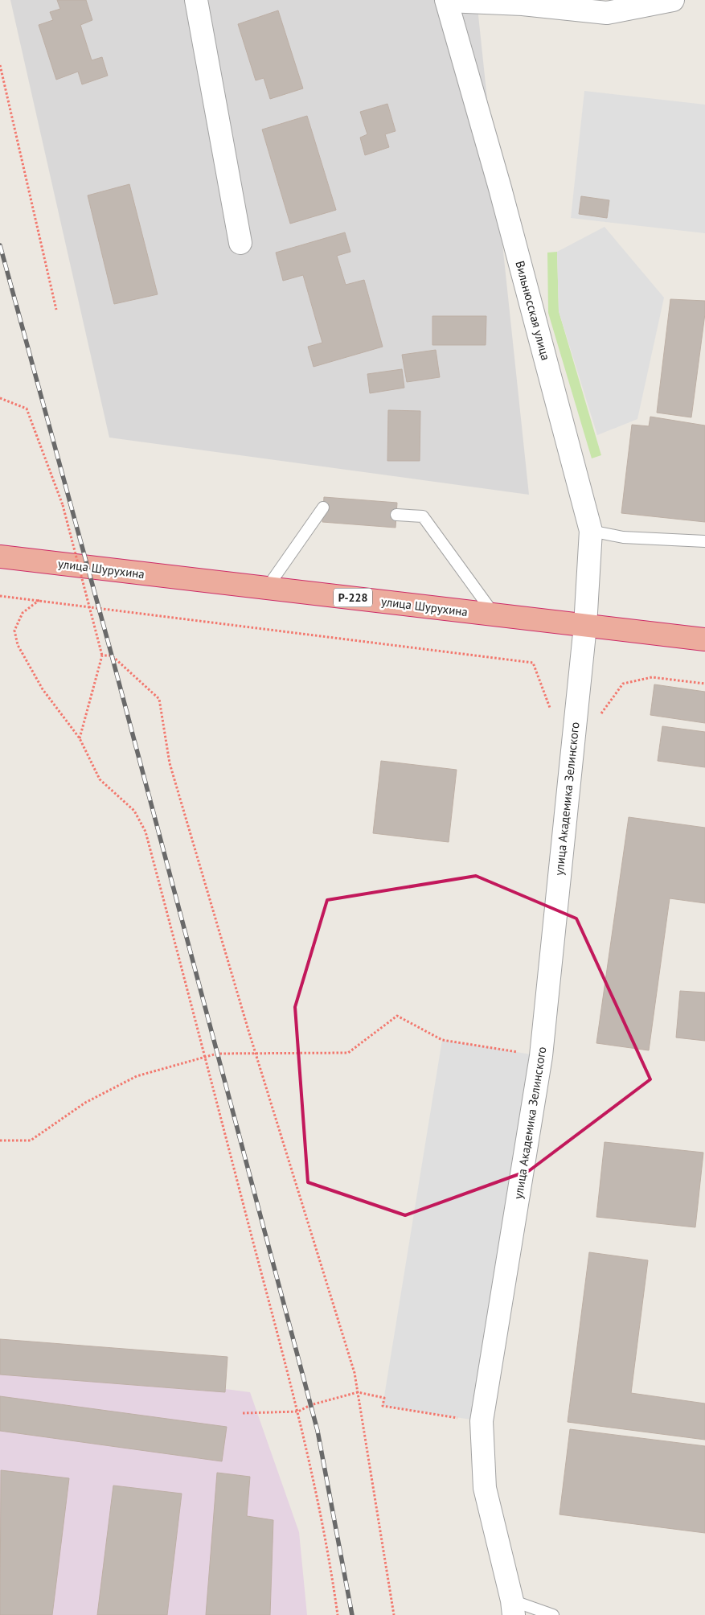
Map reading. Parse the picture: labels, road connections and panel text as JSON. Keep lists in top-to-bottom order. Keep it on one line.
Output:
{"streets":{"highway":["улица Шурухина","Р-228"],"street":["Вильнюсская улица","улица Академика Зелинского"]},"crossings":[["Вильнюсская улица","улица Шурухина"],["Вильнюсская улица","улица Академика Зелинского"],["улица Шурухина","улица Академика Зелинского"]]}
